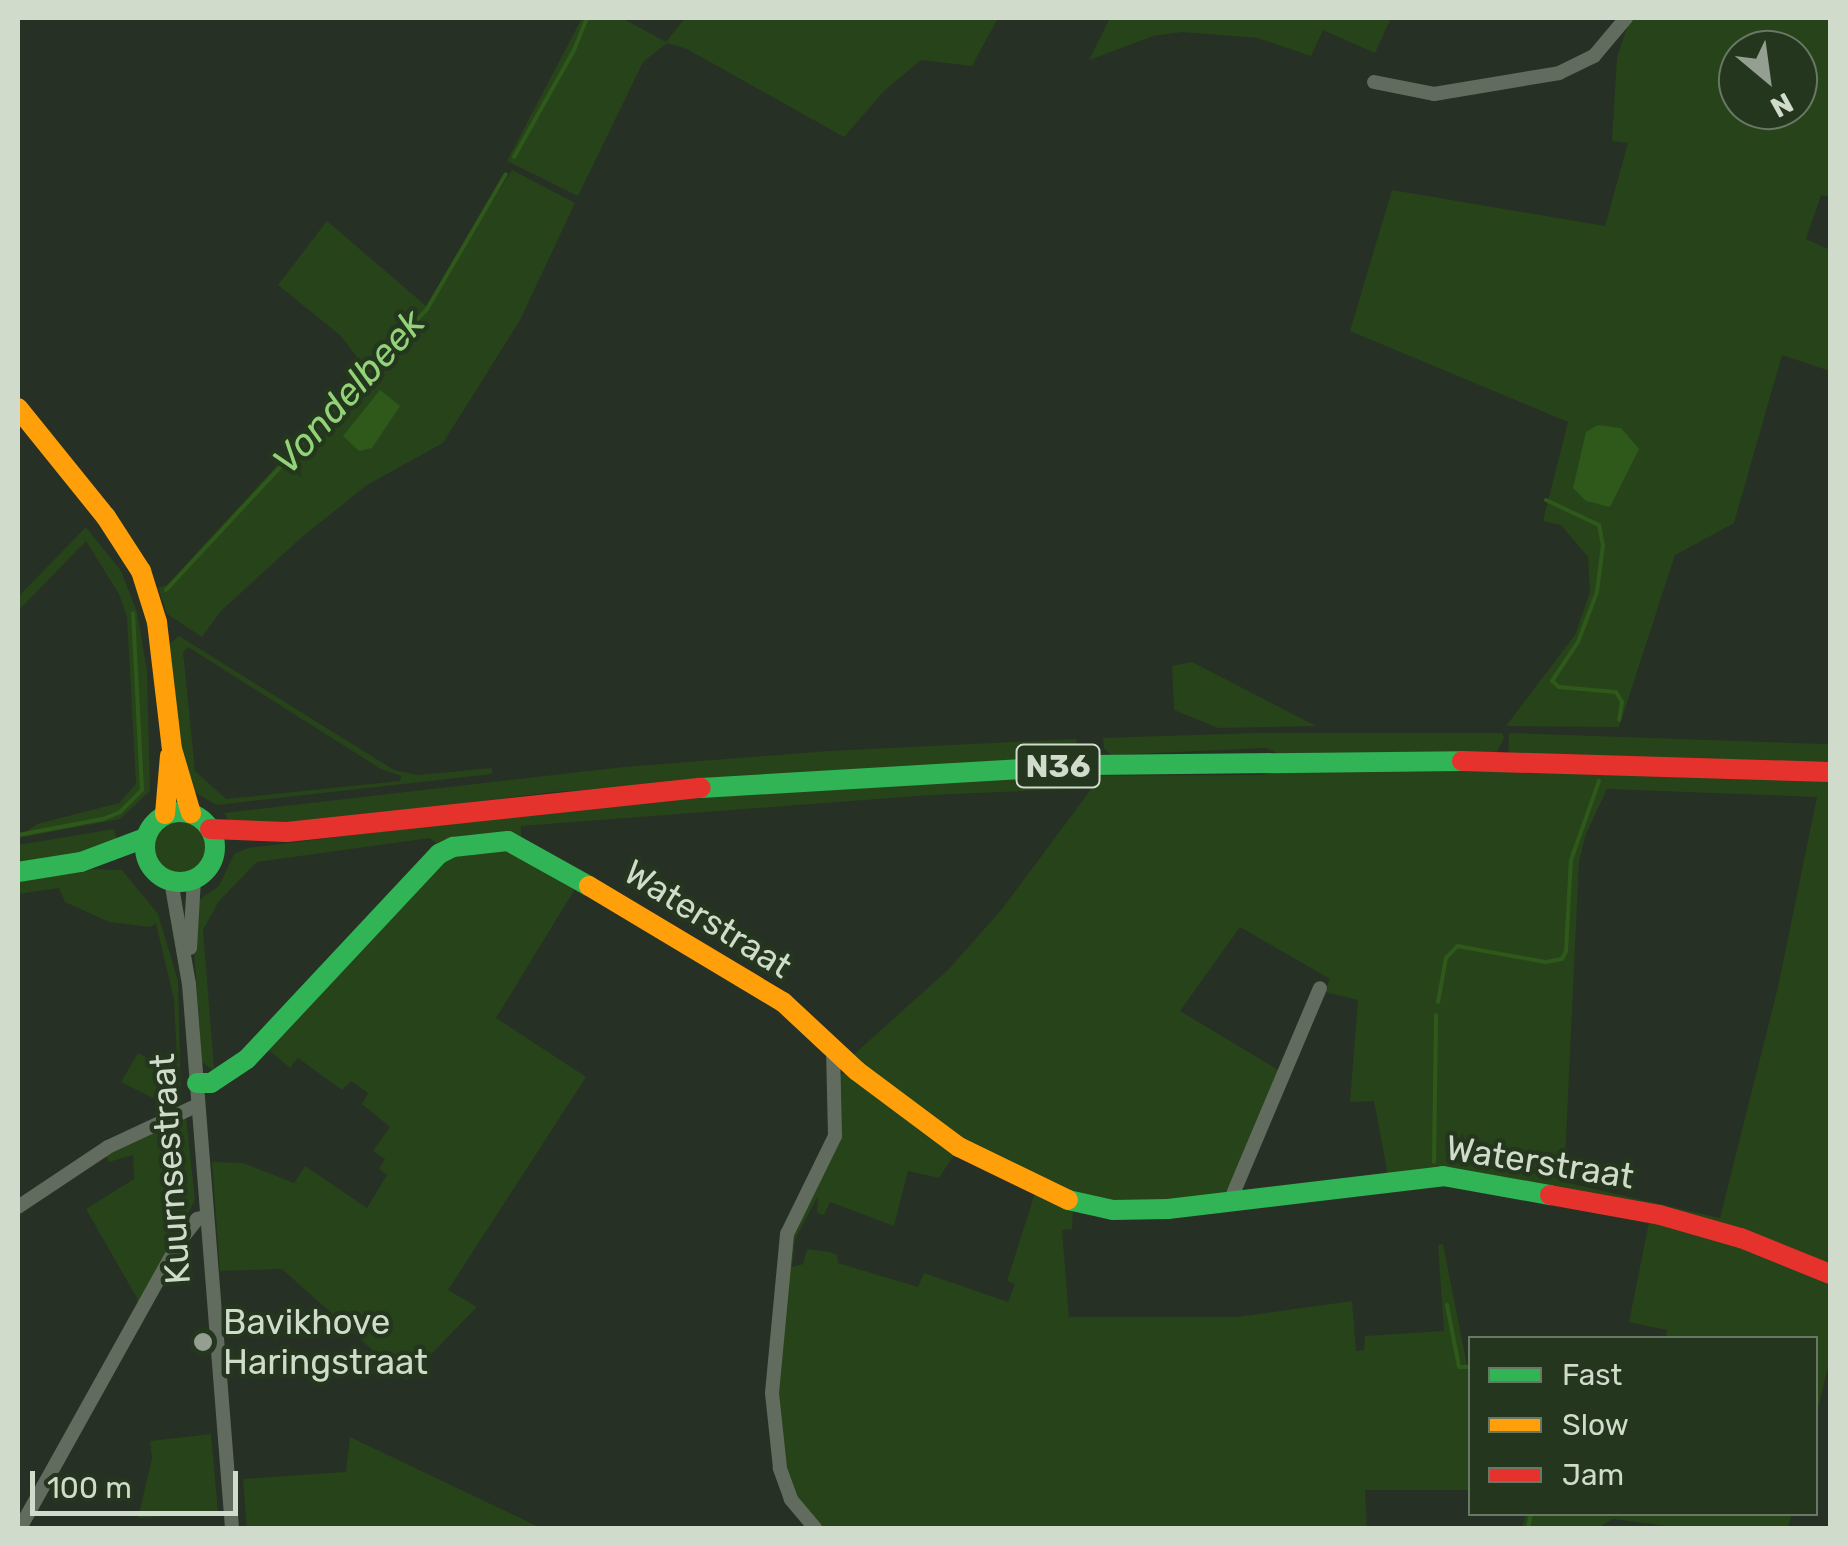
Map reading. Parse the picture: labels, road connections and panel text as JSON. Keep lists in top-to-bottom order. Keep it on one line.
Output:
{"streets":{"street":["N36","Waterstraat","Kuurnsestraat"]},"crossings":[["N36","Kuurnsestraat"],["Waterstraat","Kuurnsestraat"]],"water":["Vondelbeek"],"places":["Bavikhove Haringstraat"],"legend":["Fast","Slow","Jam"],"scale_bar":"100 m","north":"bottom right"}
